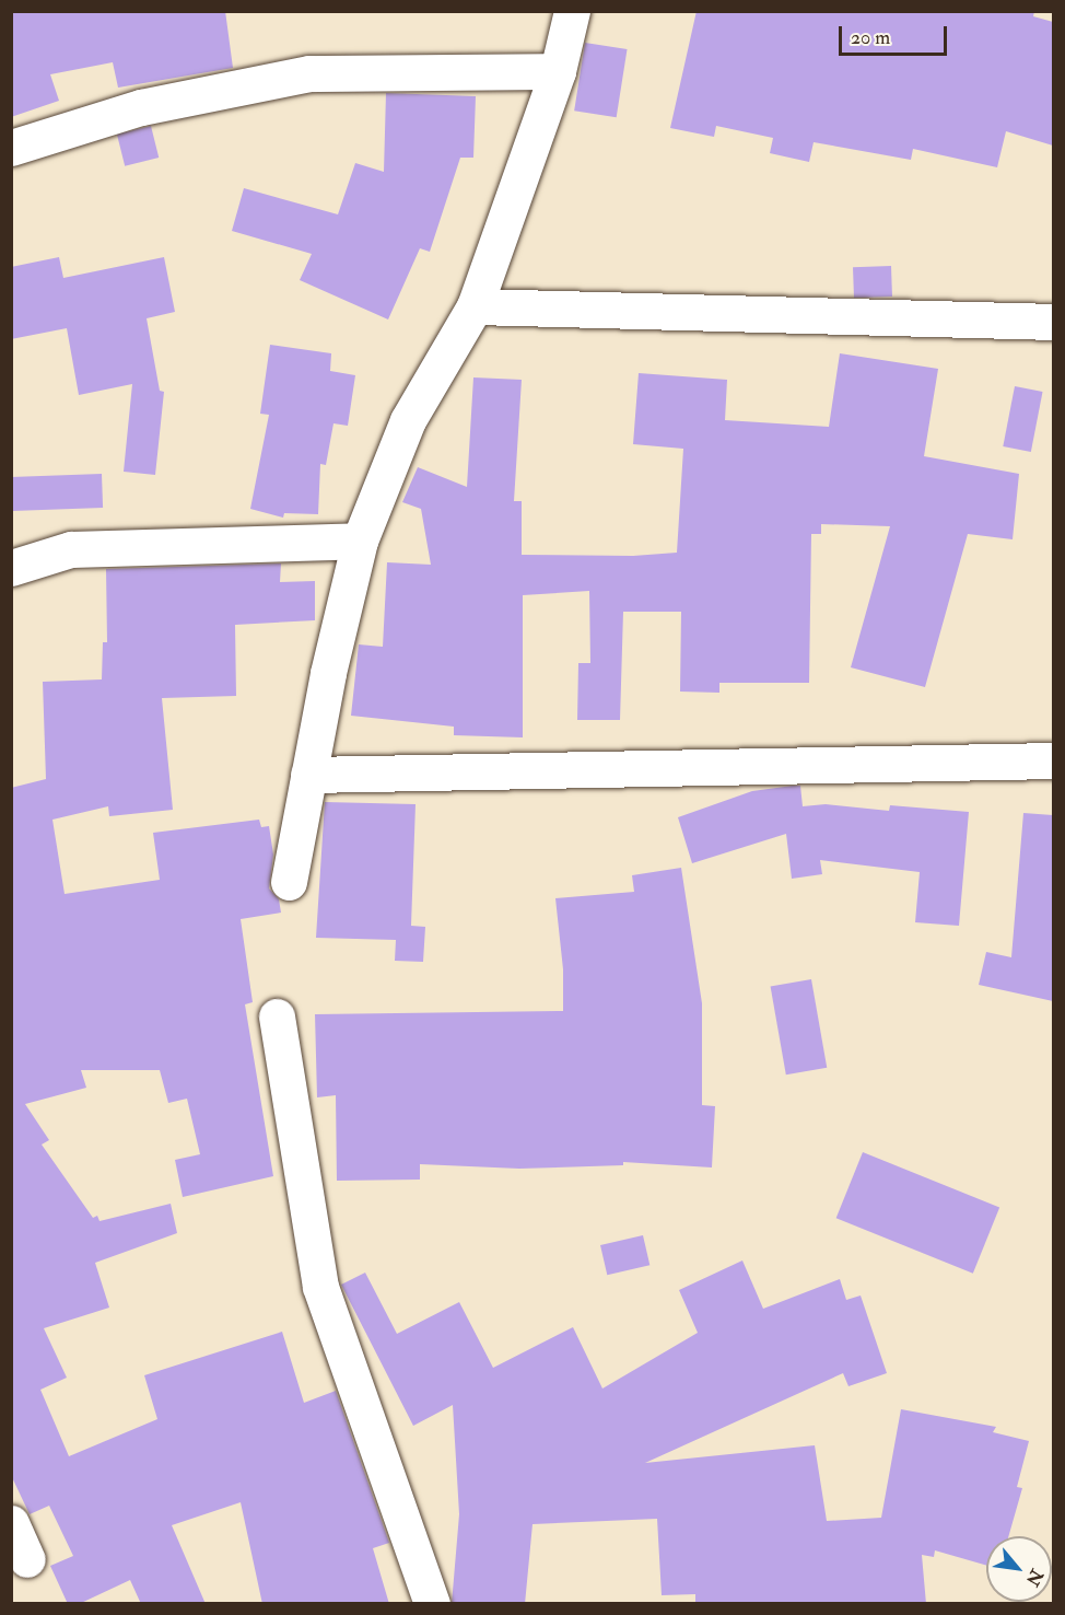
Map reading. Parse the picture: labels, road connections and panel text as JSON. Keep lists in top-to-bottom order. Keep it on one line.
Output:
{"scale_bar":"20 m","north":"bottom right"}
